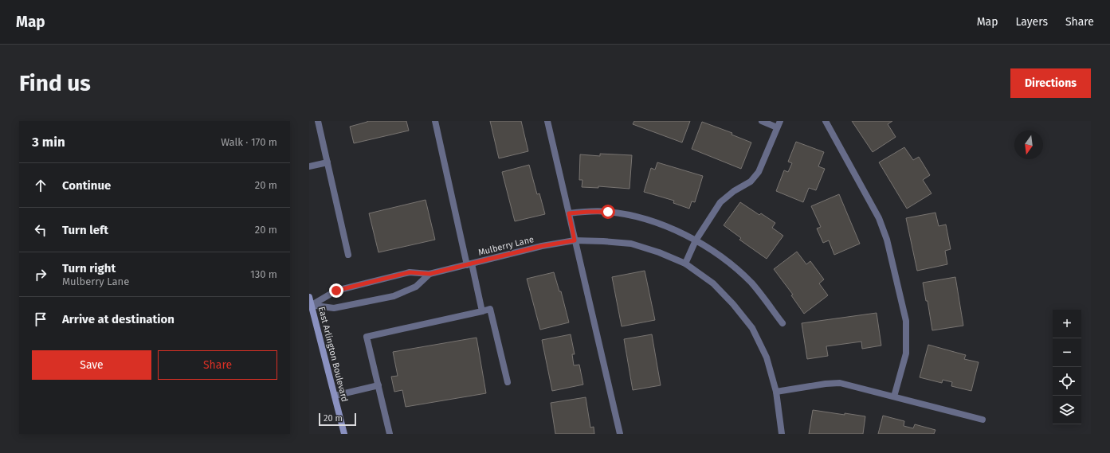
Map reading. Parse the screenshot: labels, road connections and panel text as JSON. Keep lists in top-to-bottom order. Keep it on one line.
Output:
{"streets":{"main road":["East Arlington Boulevard"],"street":["Mulberry Lane"]},"crossings":[["Mulberry Lane","East Arlington Boulevard"]],"scale_bar":"20 m","north":"bottom","page":{"header":"Map","nav":["Map","Layers","Share"],"buttons":["Directions",["Save","Share"]],"title":"Find us","heading":["3 min","Walk · 170 m"],"list":[["Continue","20 m"],["Turn left","20 m"],["Turn right","Mulberry Lane","130 m"],"Arrive at destination"],"map_buttons":["+","−"],"scale":"20 m"}}
